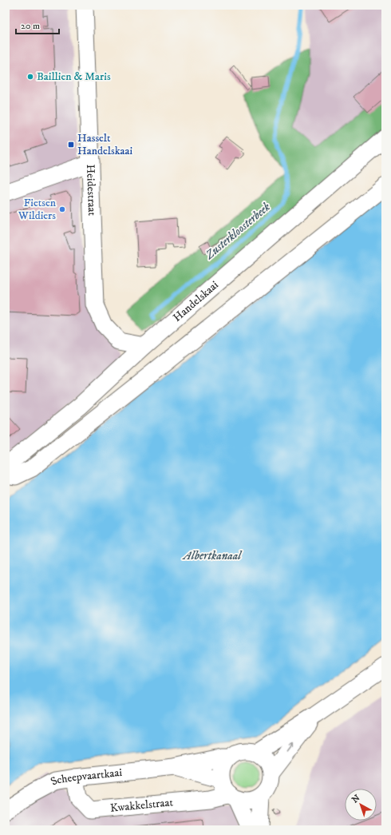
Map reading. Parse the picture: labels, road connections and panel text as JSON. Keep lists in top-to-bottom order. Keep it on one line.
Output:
{"streets":{"street":["Heidestraat","Handelskaai","Scheepvaartkaai","Kwakkelstraat"]},"crossings":[["Heidestraat","Handelskaai"],["Scheepvaartkaai","Kwakkelstraat"]],"water":["Zusterkloosterbeek","Albertkanaal"],"places":{"other":["Baillien & Maris","Fietsen Wildiers"],"transit":["Hasselt Handelskaai"]},"scale_bar":"20 m","north":"top left"}
